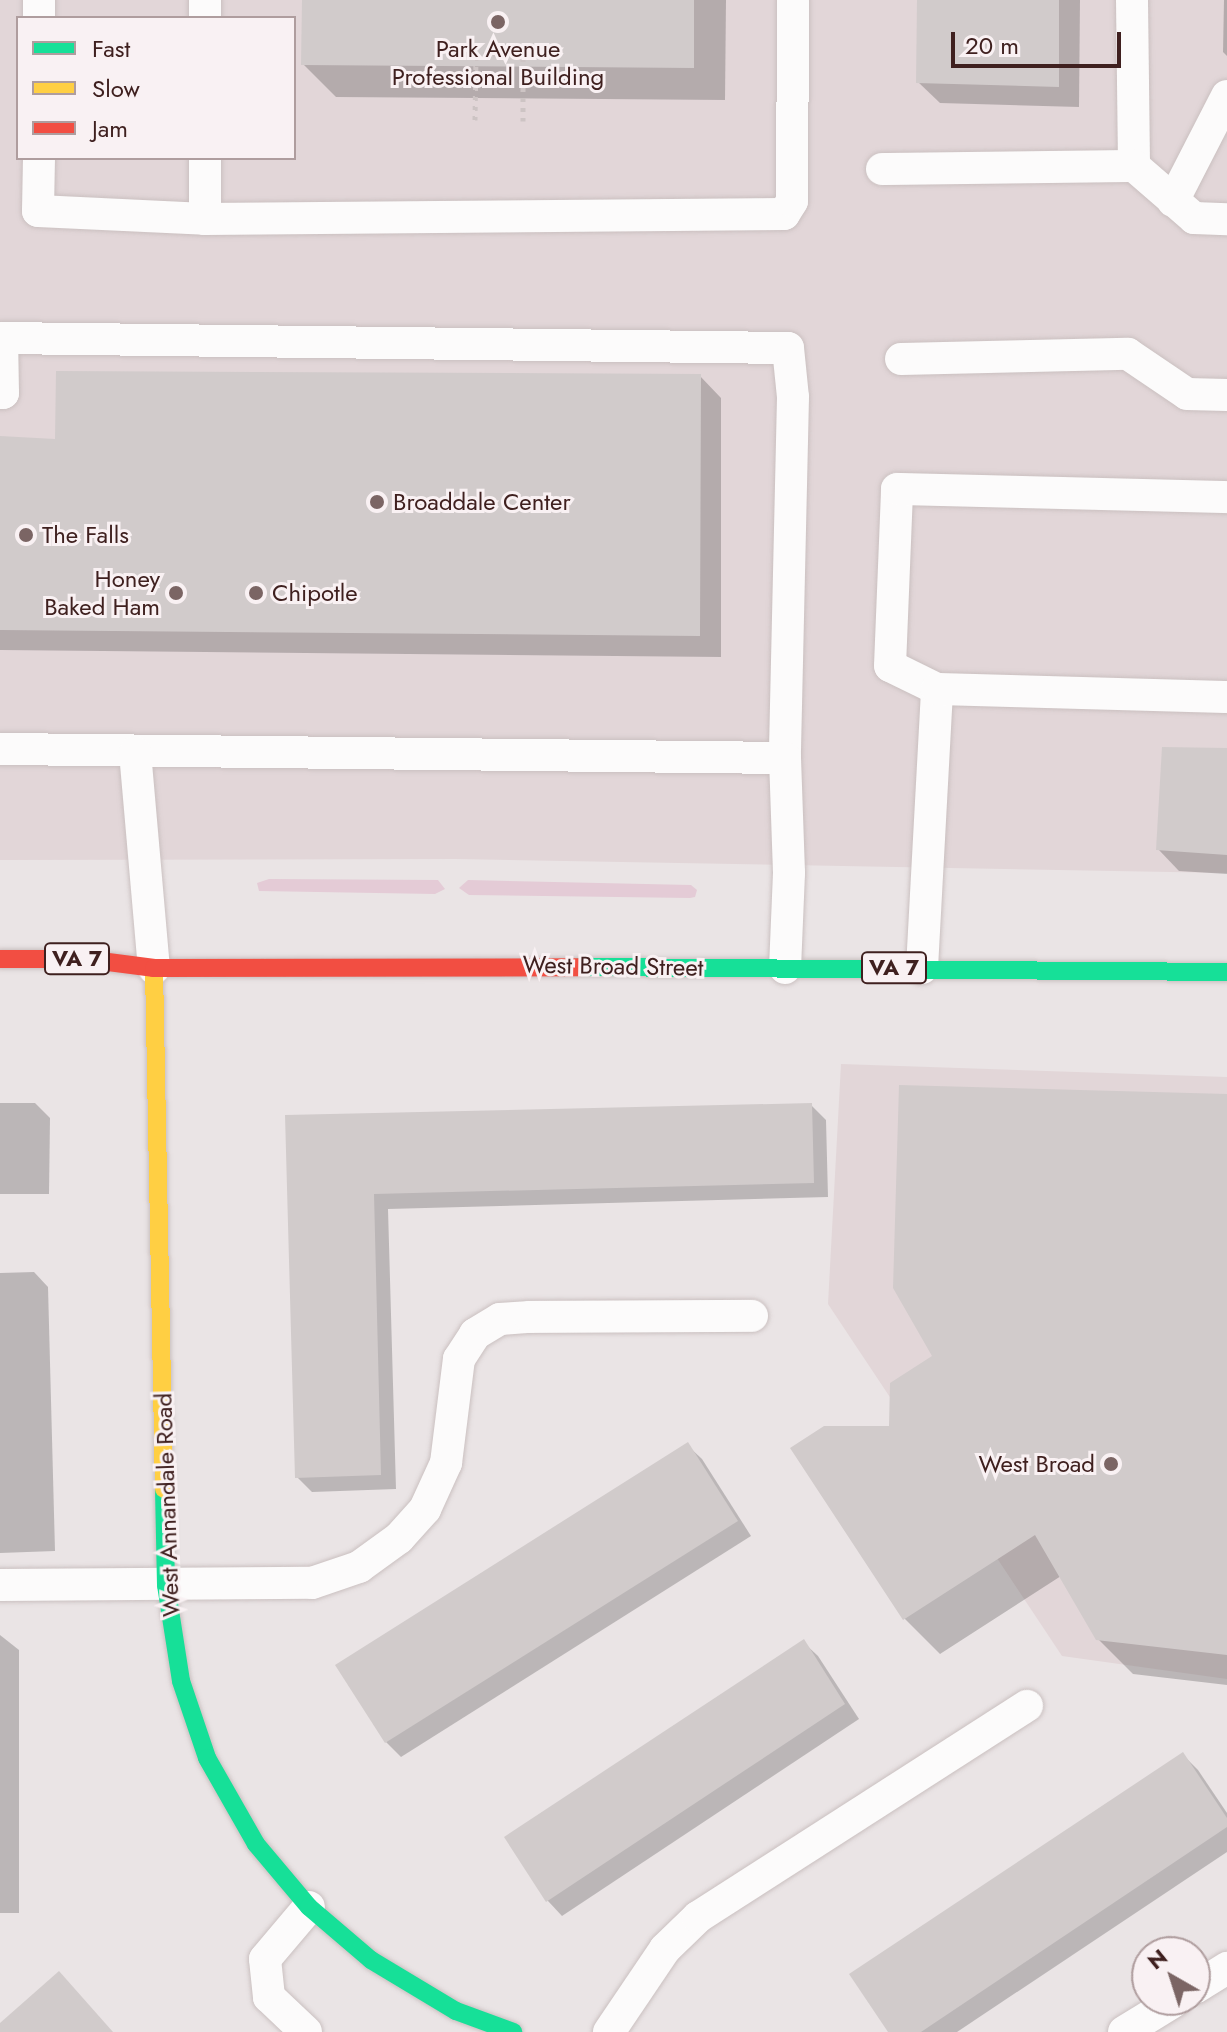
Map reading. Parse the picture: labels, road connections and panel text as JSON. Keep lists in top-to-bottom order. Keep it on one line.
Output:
{"streets":{"main road":["VA 7","West Broad Street","West Annandale Road"]},"crossings":[["West Broad Street","West Annandale Road"]],"places":["Park Avenue Professional Building","Broaddale Center","The Falls","Honey Baked Ham","Chipotle","West Broad"],"legend":["Fast","Slow","Jam"],"scale_bar":"20 m","north":"top left"}
